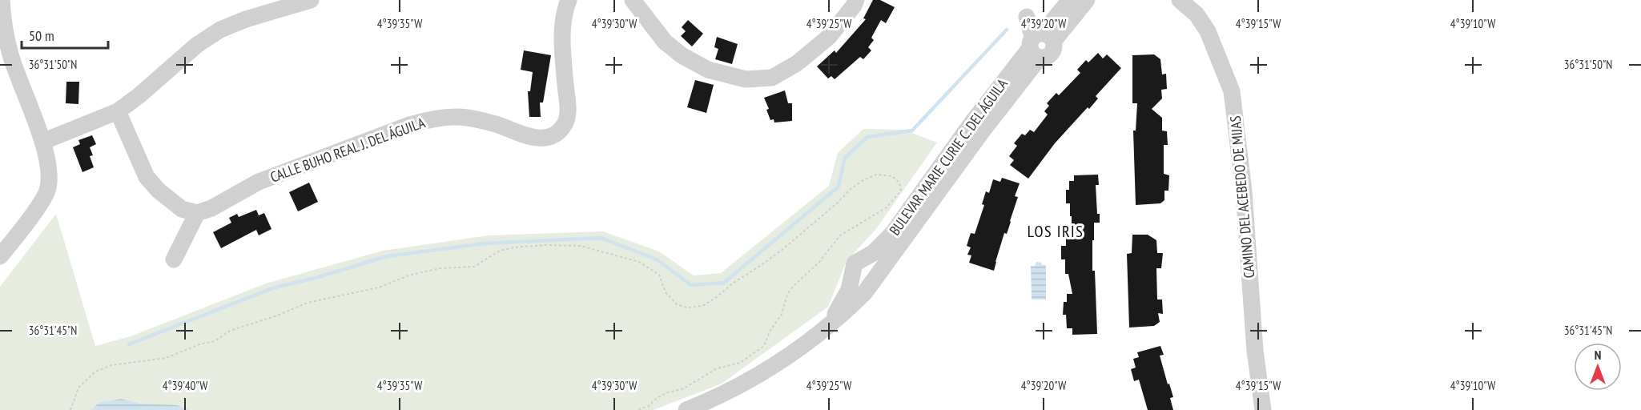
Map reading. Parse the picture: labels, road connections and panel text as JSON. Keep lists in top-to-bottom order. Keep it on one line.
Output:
{"streets":{"street":["CALLE BUHO REAL J. DEL ÁGUILA","BULEVAR MARIE CURIE C. DEL ÁGUILA","CAMINO DEL ACEBEDO DE MIJAS"]},"districts":["LOS IRIS"],"scale_bar":"50 m","north":"top","coordinates":["4°39'35\"W","4°39'30\"W","4°39'25\"W","4°39'20\"W","4°39'15\"W","4°39'10\"W","36°31'50\"N","36°31'45\"N","4°39'40\"W"]}
